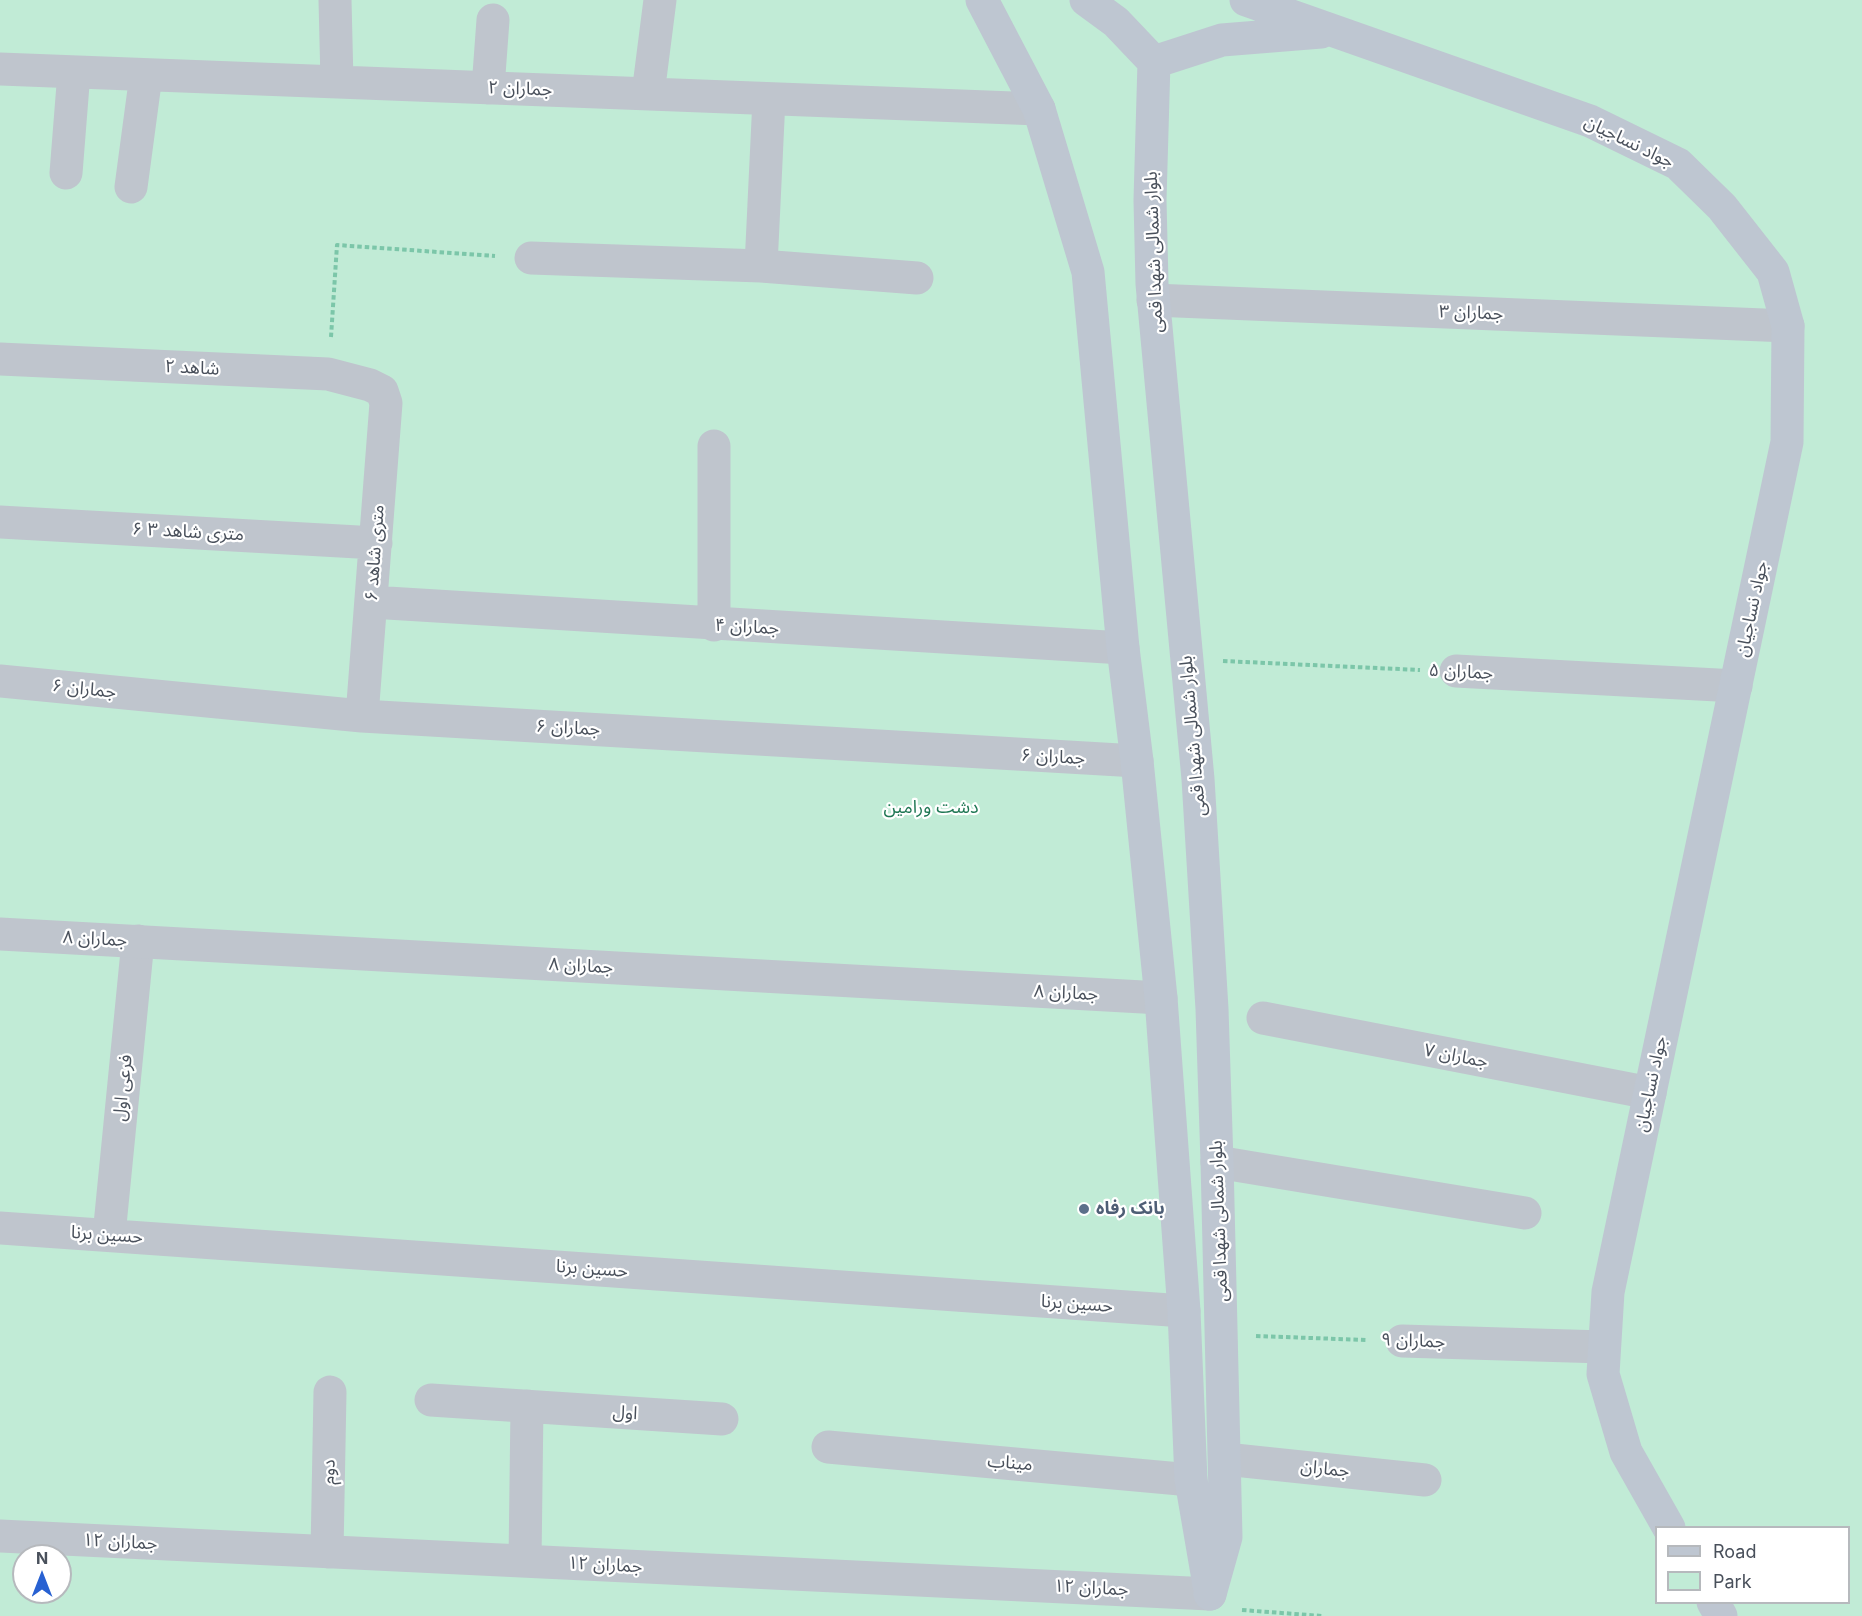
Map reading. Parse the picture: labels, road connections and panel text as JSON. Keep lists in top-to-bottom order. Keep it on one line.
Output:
{"streets":{"main road":["جواد نساجیان","بلوار شمالی شهدا قمی"],"street":["جماران ۲","جماران ۳","شاهد ۲","۶ متری شاهد ۳","۶ متری شاهد","جماران ۴","جماران ۵","جماران ۶","جماران ۸","جماران ۷","فرعی اول","حسین برنا","جماران ۹","اول","میناب","جماران","دوم","جماران ۱۲"]},"crossings":[["جواد نساجیان","جماران ۳"],["جواد نساجیان","جماران ۵"],["جواد نساجیان","جماران ۷"],["جواد نساجیان","جماران ۹"],["بلوار شمالی شهدا قمی","جماران ۳"],["بلوار شمالی شهدا قمی","جماران ۵"],["بلوار شمالی شهدا قمی","جماران ۹"],["بلوار شمالی شهدا قمی","جماران"],["بلوار شمالی شهدا قمی","جماران ۱۲"],["شاهد ۲","۶ متری شاهد"],["۶ متری شاهد ۳","۶ متری شاهد"],["۶ متری شاهد","جماران ۴"],["۶ متری شاهد","جماران ۶"],["جماران ۸","فرعی اول"],["فرعی اول","حسین برنا"],["دوم","جماران ۱۲"]],"parks":["دشت ورامین"],"places":["بانک رفاه"],"legend":["Road","Park"],"north":"top"}
